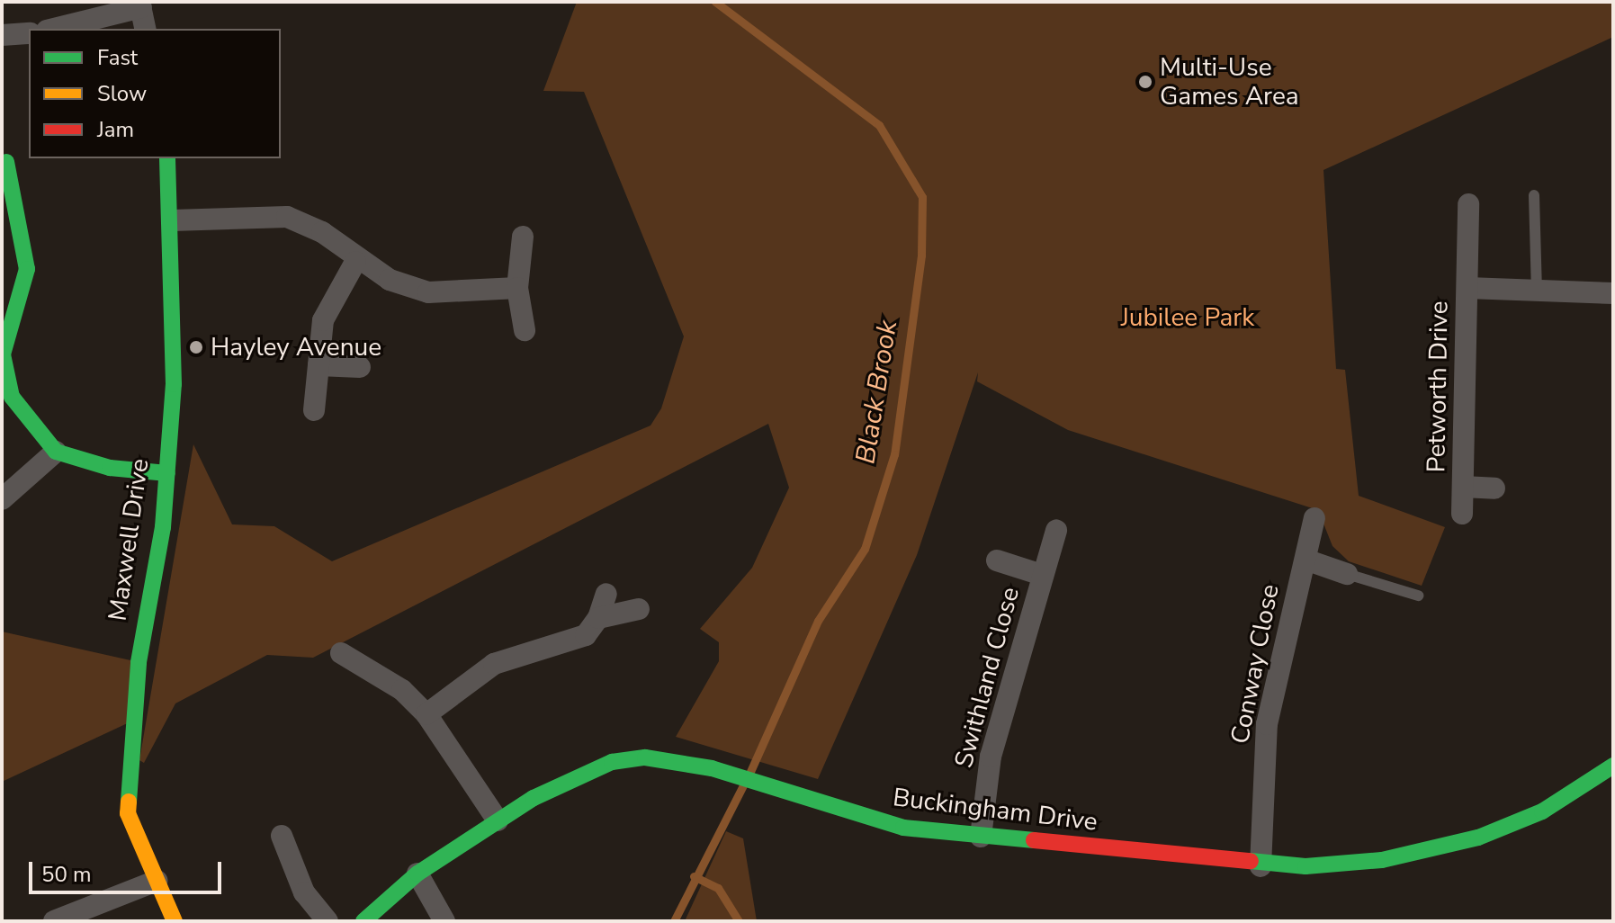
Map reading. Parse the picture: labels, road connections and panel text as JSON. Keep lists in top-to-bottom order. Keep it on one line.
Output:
{"streets":{"street":["Petworth Drive","Maxwell Drive","Conway Close","Swithland Close","Buckingham Drive"]},"crossings":[["Conway Close","Buckingham Drive"],["Swithland Close","Buckingham Drive"]],"water":["Black Brook"],"parks":["Jubilee Park"],"places":["Multi-Use Games Area","Hayley Avenue"],"legend":["Fast","Slow","Jam"],"scale_bar":"50 m"}
